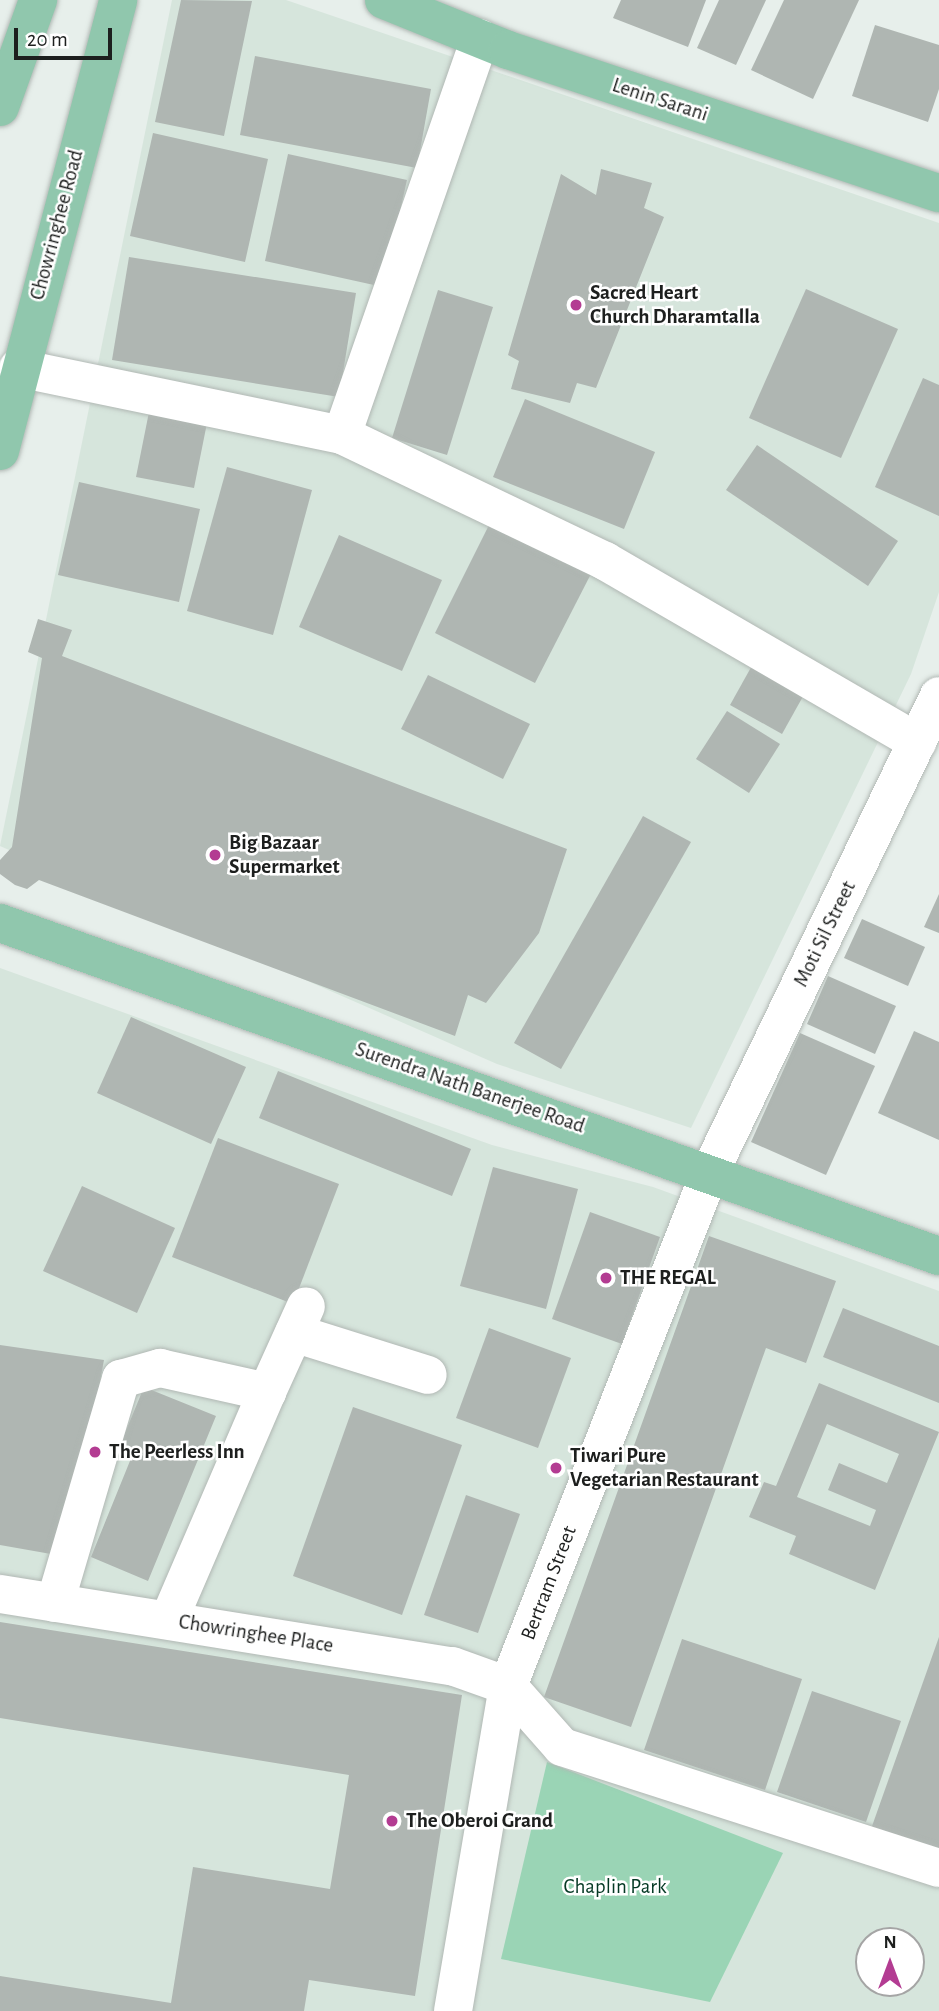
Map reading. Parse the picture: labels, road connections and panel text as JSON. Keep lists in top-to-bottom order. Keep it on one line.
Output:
{"streets":{"main road":["Lenin Sarani","Chowringhee Road","Surendra Nath Banerjee Road"],"street":["Moti Sil Street","Bertram Street","Chowringhee Place"]},"crossings":[["Moti Sil Street","Surendra Nath Banerjee Road"],["Moti Sil Street","Bertram Street"],["Surendra Nath Banerjee Road","Bertram Street"],["Bertram Street","Chowringhee Place"]],"parks":["Chaplin Park"],"places":["Sacred Heart Church Dharamtalla","Big Bazaar Supermarket","THE REGAL","The Peerless Inn","Tiwari Pure Vegetarian Restaurant","The Oberoi Grand"],"scale_bar":"20 m","north":"top"}
